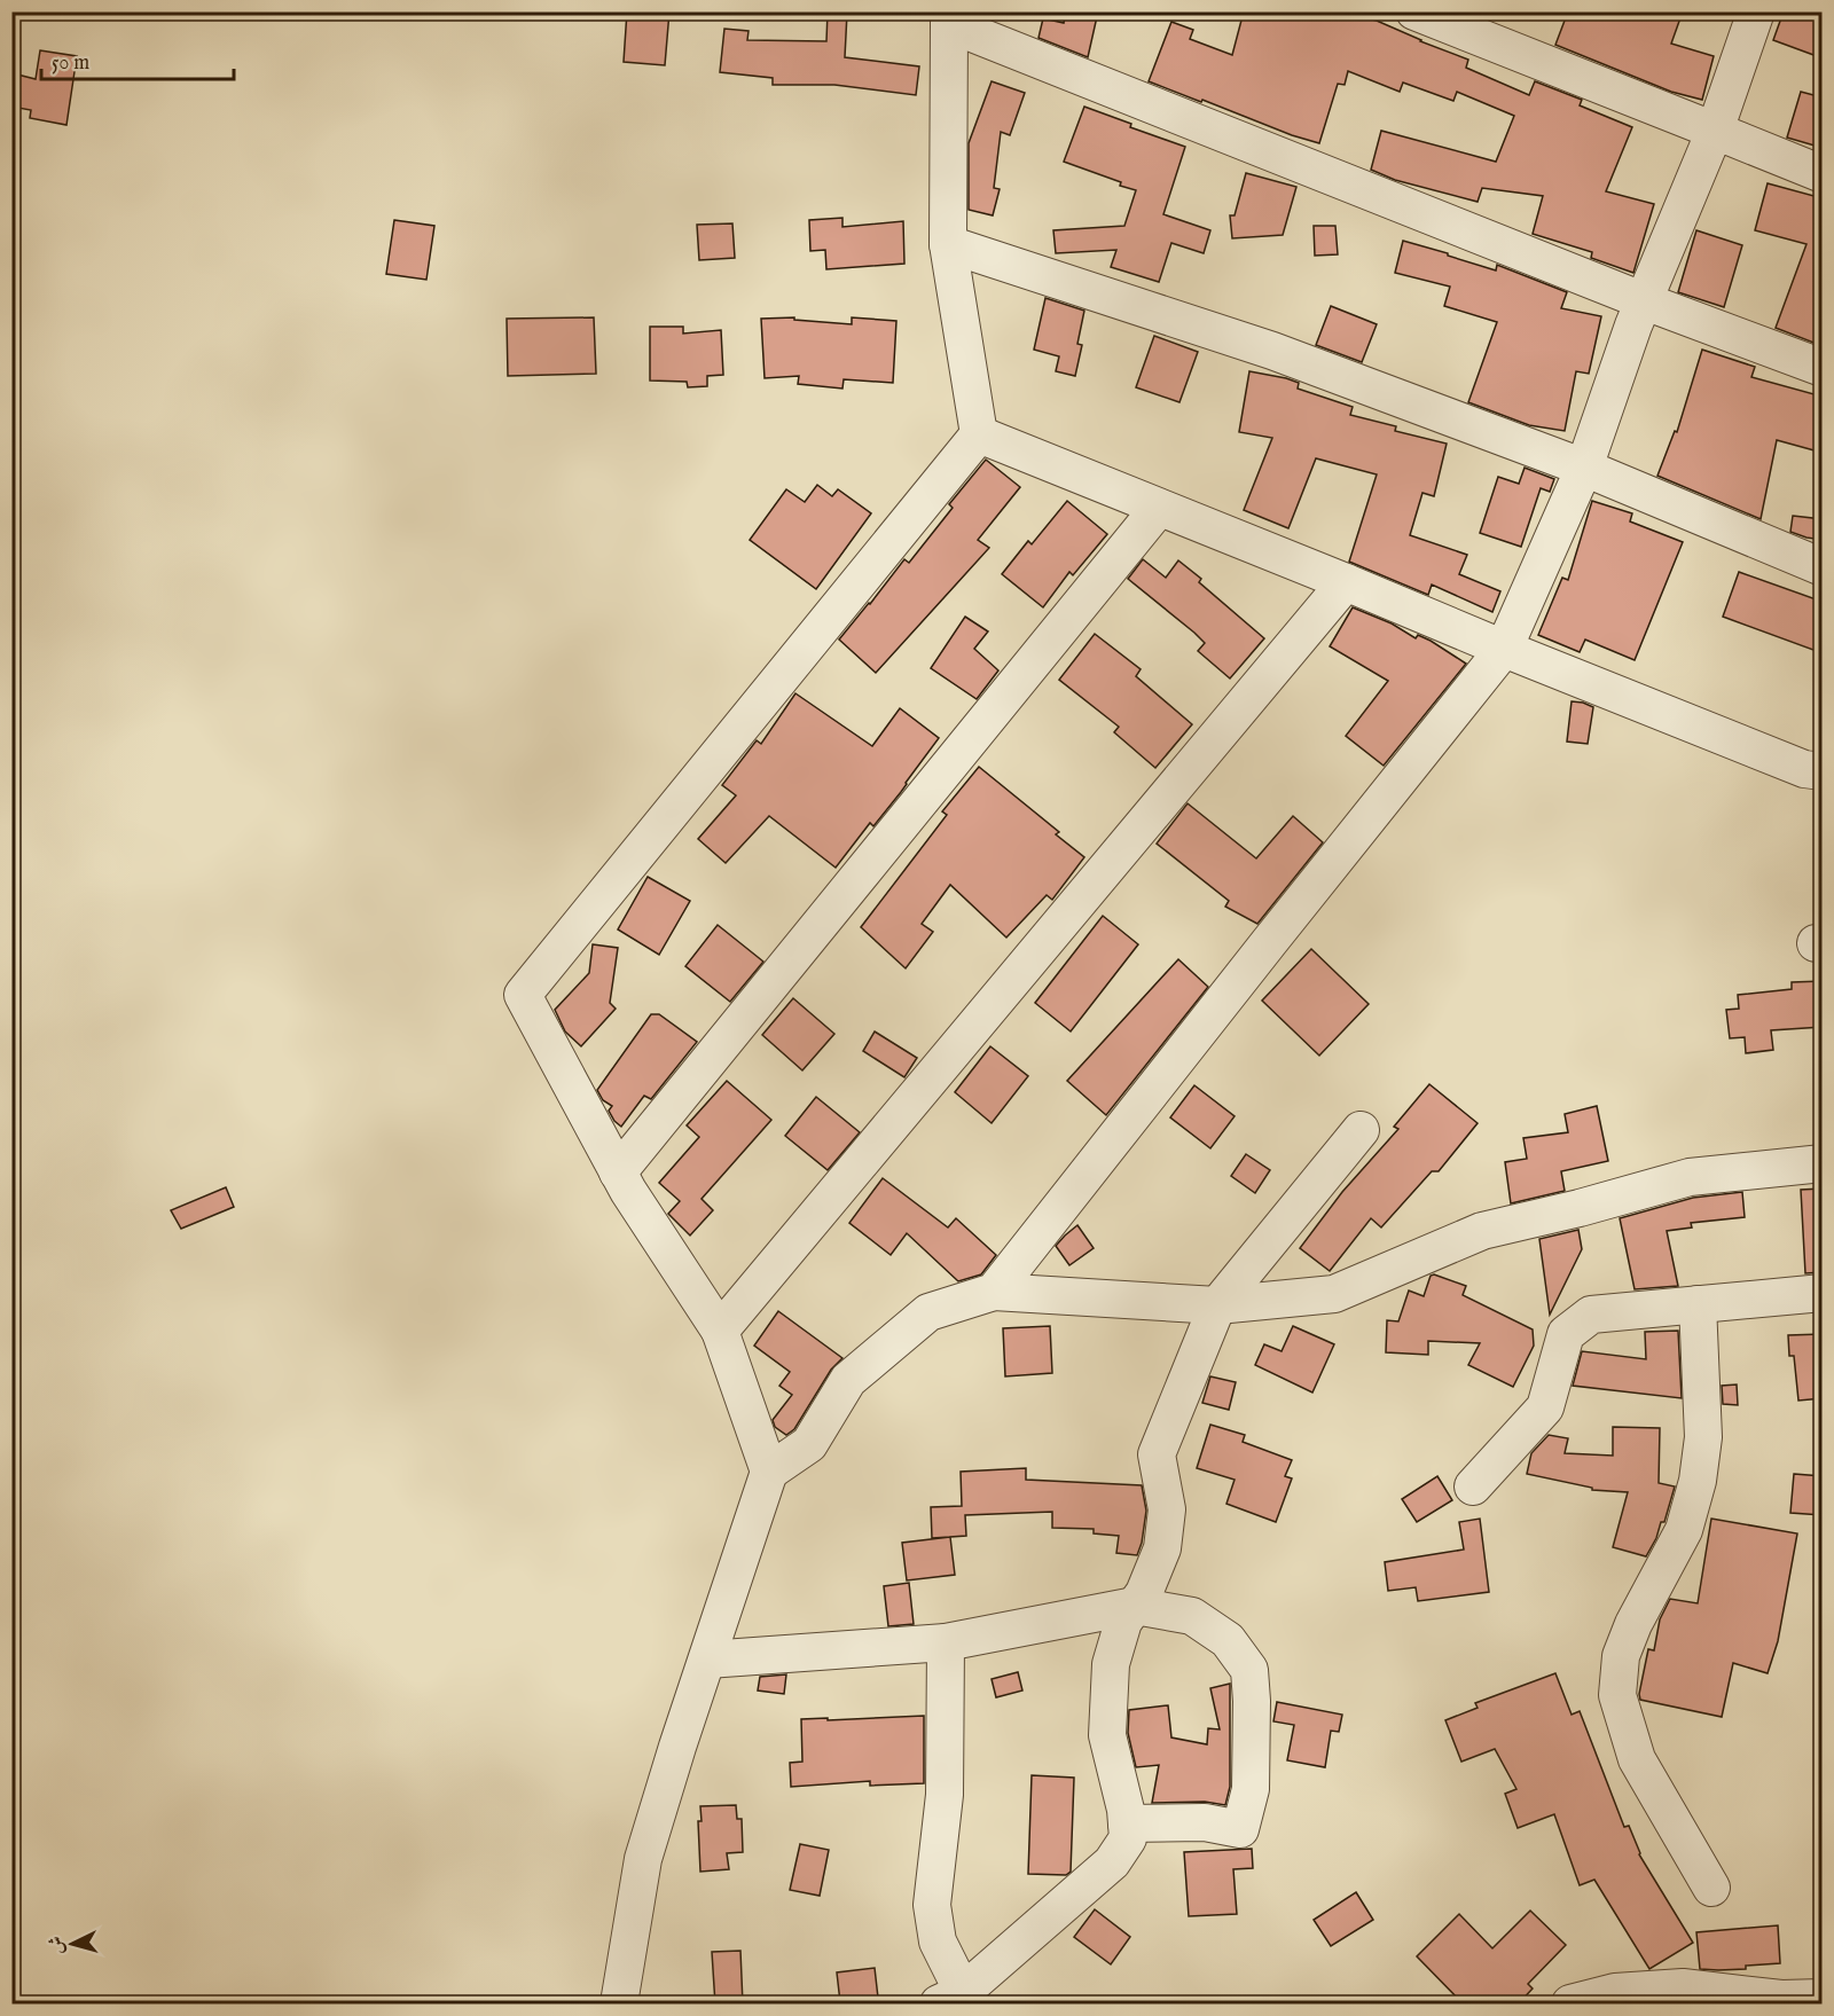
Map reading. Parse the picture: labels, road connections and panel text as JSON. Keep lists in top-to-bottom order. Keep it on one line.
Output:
{"scale_bar":"50 m","north":"left"}
